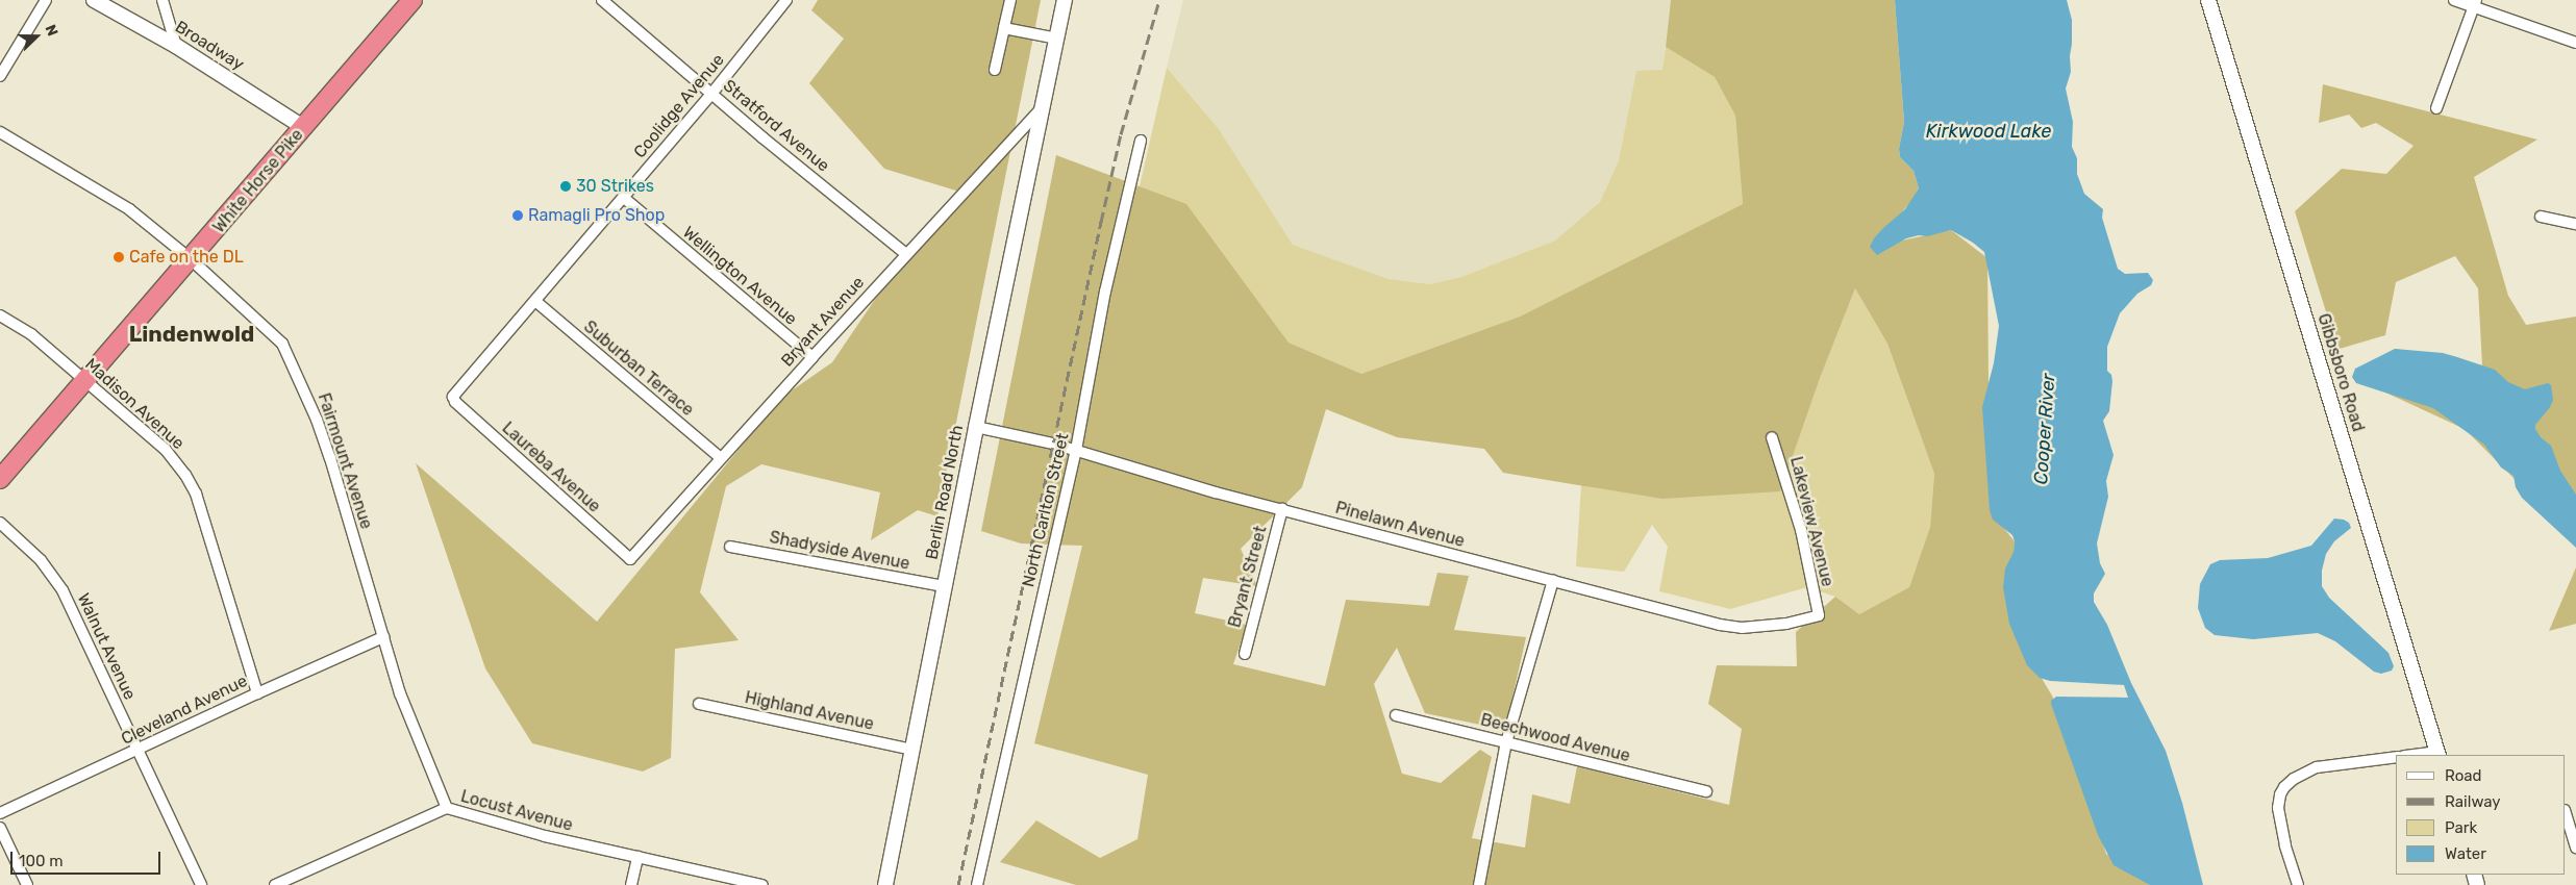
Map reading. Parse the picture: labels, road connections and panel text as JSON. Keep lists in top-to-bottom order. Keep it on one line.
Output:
{"streets":{"highway":["White Horse Pike"],"street":["Broadway","Coolidge Avenue","Stratford Avenue","Wellington Avenue","Bryant Avenue","Suburban Terrace","Gibbsboro Road","Madison Avenue","Fairmount Avenue","Laureba Avenue","Berlin Road North","North Carlton Street","Lakeview Avenue","Pinelawn Avenue","Shadyside Avenue","Bryant Street","Walnut Avenue","Cleveland Avenue","Highland Avenue","Beechwood Avenue","Locust Avenue"]},"crossings":[["Broadway","White Horse Pike"],["Coolidge Avenue","Stratford Avenue"],["Coolidge Avenue","Wellington Avenue"],["Coolidge Avenue","Suburban Terrace"],["Coolidge Avenue","Laureba Avenue"],["Stratford Avenue","Bryant Avenue"],["White Horse Pike","Madison Avenue"],["White Horse Pike","Fairmount Avenue"],["Wellington Avenue","Bryant Avenue"],["Bryant Avenue","Suburban Terrace"],["Bryant Avenue","Laureba Avenue"],["Bryant Avenue","Berlin Road North"],["Madison Avenue","Cleveland Avenue"],["Fairmount Avenue","Cleveland Avenue"],["Fairmount Avenue","Locust Avenue"],["Berlin Road North","Pinelawn Avenue"],["Berlin Road North","Shadyside Avenue"],["Berlin Road North","Highland Avenue"],["North Carlton Street","Pinelawn Avenue"],["Lakeview Avenue","Pinelawn Avenue"],["Pinelawn Avenue","Bryant Street"],["Walnut Avenue","Cleveland Avenue"]],"districts":["Lindenwold"],"water":["Kirkwood Lake","Cooper River"],"places":["30 Strikes","Ramagli Pro Shop","Cafe on the DL"],"legend":["Road","Railway","Park","Water"],"scale_bar":"100 m","north":"right"}
